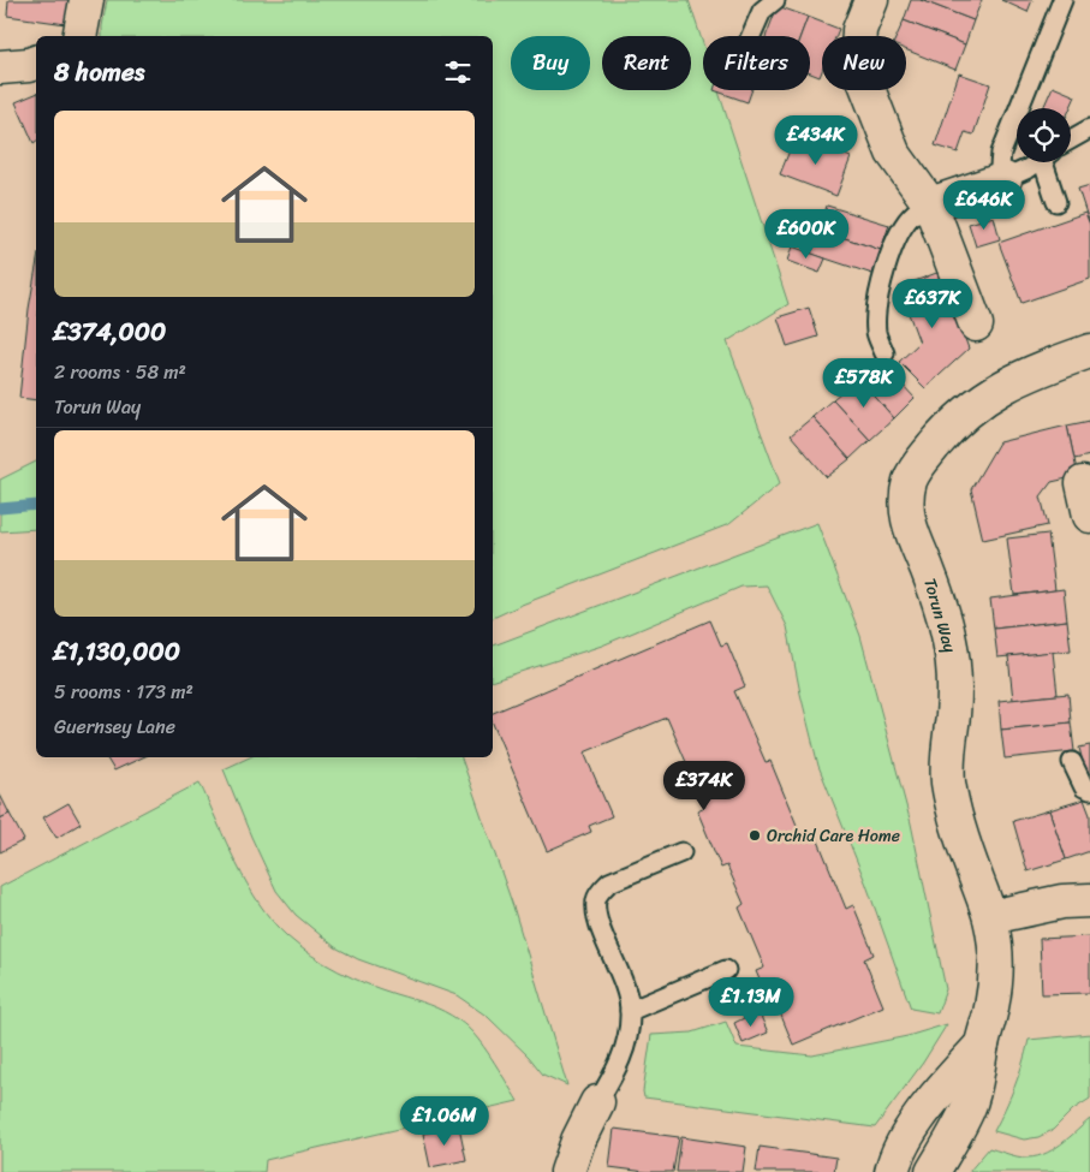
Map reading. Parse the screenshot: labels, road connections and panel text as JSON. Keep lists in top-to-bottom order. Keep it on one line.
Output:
{"streets":{"street":["Torun Way"]},"places":["Orchid Care Home"],"page":{"chip":["Buy","Rent","Filters","New"],"heading":"8 homes","list":[{"name":"£374,000","note":"2 rooms · 58 m² · Torun Way"},{"name":"£1,130,000","note":"5 rooms · 173 m² · Guernsey Lane"}],"price":["£434K","£646K","£600K","£637K","£578K","£374K","£1.13M","£1.06M"]}}
